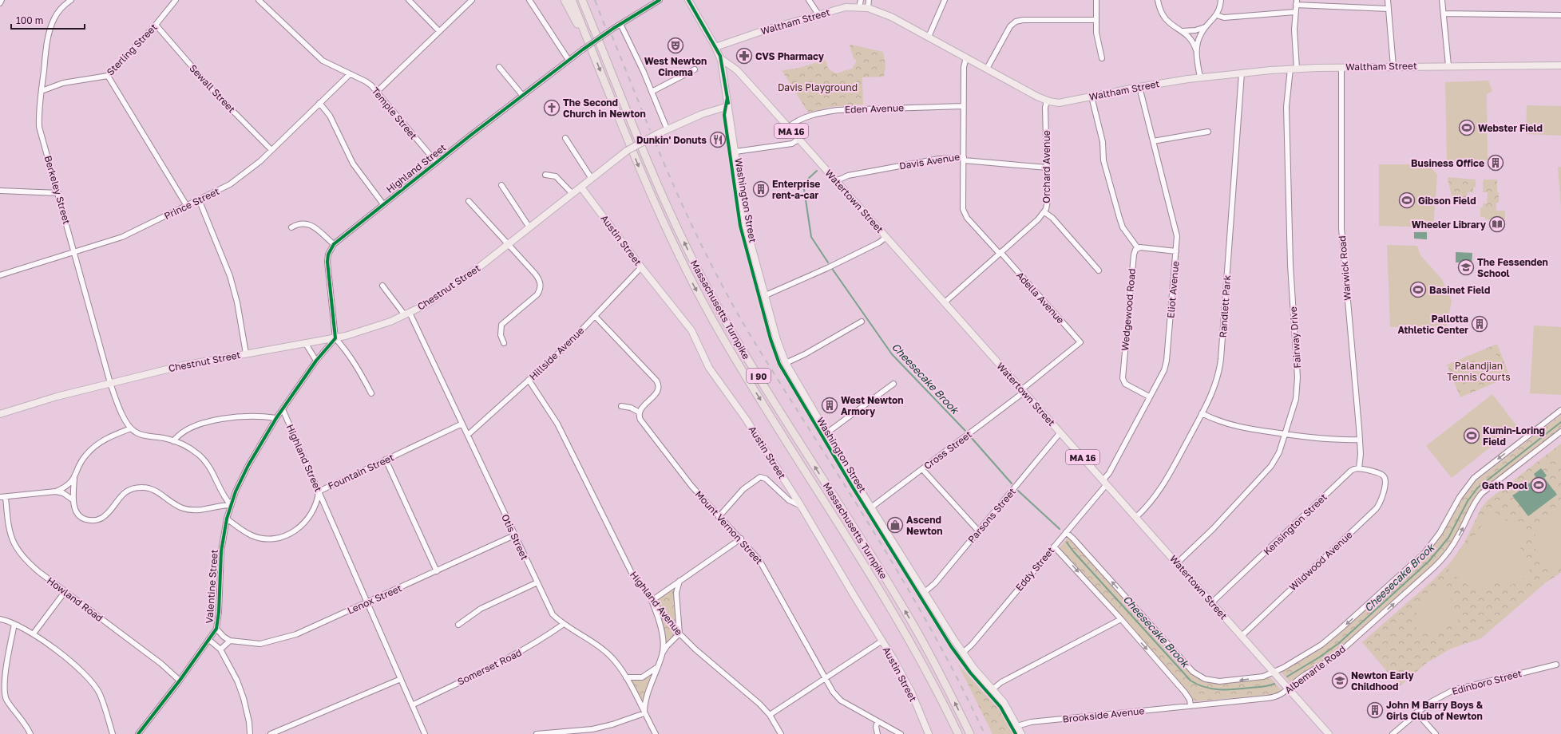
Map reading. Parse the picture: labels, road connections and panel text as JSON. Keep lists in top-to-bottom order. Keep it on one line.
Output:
{"streets":{"highway":["Massachusetts Turnpike","I 90"],"main road":["Waltham Street","MA 16","Washington Street","Watertown Street","Austin Street","Chestnut Street"],"street":["Sterling Street","Sewall Street","Eden Avenue","Temple Street","Davis Avenue","Orchard Avenue","Highland Street","Berkeley Street","Prince Street","Warwick Road","Eliot Avenue","Adella Avenue","Randlett Park","Wedgewood Road","Fairway Drive","Hillside Avenue","Cross Street","Fountain Street","Parsons Street","Kensington Street","Mount Vernon Street","Otis Street","Wildwood Avenue","Eddy Street","Valentine Street","Howland Road","Lenox Street","Highland Avenue","Somerset Road","Albemarle Road","Edinboro Street","Brookside Avenue"]},"crossings":[["Waltham Street","Davis Avenue"],["Waltham Street","Orchard Avenue"],["Waltham Street","Washington Street"],["Waltham Street","Warwick Road"],["Waltham Street","Eliot Avenue"],["Waltham Street","Randlett Park"],["Waltham Street","Fairway Drive"],["Sterling Street","Sewall Street"],["Sterling Street","Berkeley Street"],["Sewall Street","Prince Street"],["Eden Avenue","Davis Avenue"],["Eden Avenue","Watertown Street"],["Temple Street","Highland Street"],["Temple Street","Prince Street"],["Davis Avenue","Watertown Street"],["Orchard Avenue","Adella Avenue"],["Highland Street","Chestnut Street"],["Highland Street","Fountain Street"],["Highland Street","Valentine Street"],["Highland Street","Lenox Street"],["Highland Street","Somerset Road"],["Berkeley Street","Prince Street"],["Berkeley Street","Chestnut Street"],["Washington Street","Watertown Street"],["Washington Street","Chestnut Street"],["Washington Street","Cross Street"],["Washington Street","Parsons Street"],["Washington Street","Eddy Street"],["Washington Street","Brookside Avenue"],["Watertown Street","Eliot Avenue"],["Watertown Street","Adella Avenue"],["Watertown Street","Randlett Park"],["Watertown Street","Fairway Drive"],["Watertown Street","Cross Street"],["Watertown Street","Parsons Street"],["Watertown Street","Kensington Street"],["Watertown Street","Wildwood Avenue"],["Watertown Street","Eddy Street"],["Watertown Street","Albemarle Road"],["Austin Street","Chestnut Street"],["Austin Street","Hillside Avenue"],["Warwick Road","Kensington Street"],["Warwick Road","Wildwood Avenue"],["Chestnut Street","Otis Street"],["Eliot Avenue","Wedgewood Road"],["Eliot Avenue","Eddy Street"],["Adella Avenue","Cross Street"],["Hillside Avenue","Otis Street"],["Hillside Avenue","Highland Avenue"],["Fountain Street","Otis Street"],["Fountain Street","Valentine Street"],["Kensington Street","Wildwood Avenue"],["Otis Street","Lenox Street"],["Otis Street","Somerset Road"],["Eddy Street","Albemarle Road"],["Valentine Street","Howland Road"],["Albemarle Road","Brookside Avenue"]],"water":["Cheesecake Brook"],"parks":["Davis Playground","Palandjian Tennis Courts"],"places":{"theatre":["West Newton Cinema"],"pharmacy":["CVS Pharmacy"],"church":["The Second Church in Newton"],"sports":["Webster Field","Gibson Field","Basinet Field","Kumin-Loring Field","Gath Pool"],"restaurant":["Dunkin' Donuts"],"building":["Business Office","Enterprise rent-a-car","Pallotta Athletic Center","West Newton Armory","John M Barry Boys & Girls Club of Newton"],"library":["Wheeler Library"],"school or university":["The Fessenden School","Newton Early Childhood"],"shop":["Ascend Newton"]},"scale_bar":"100 m"}
